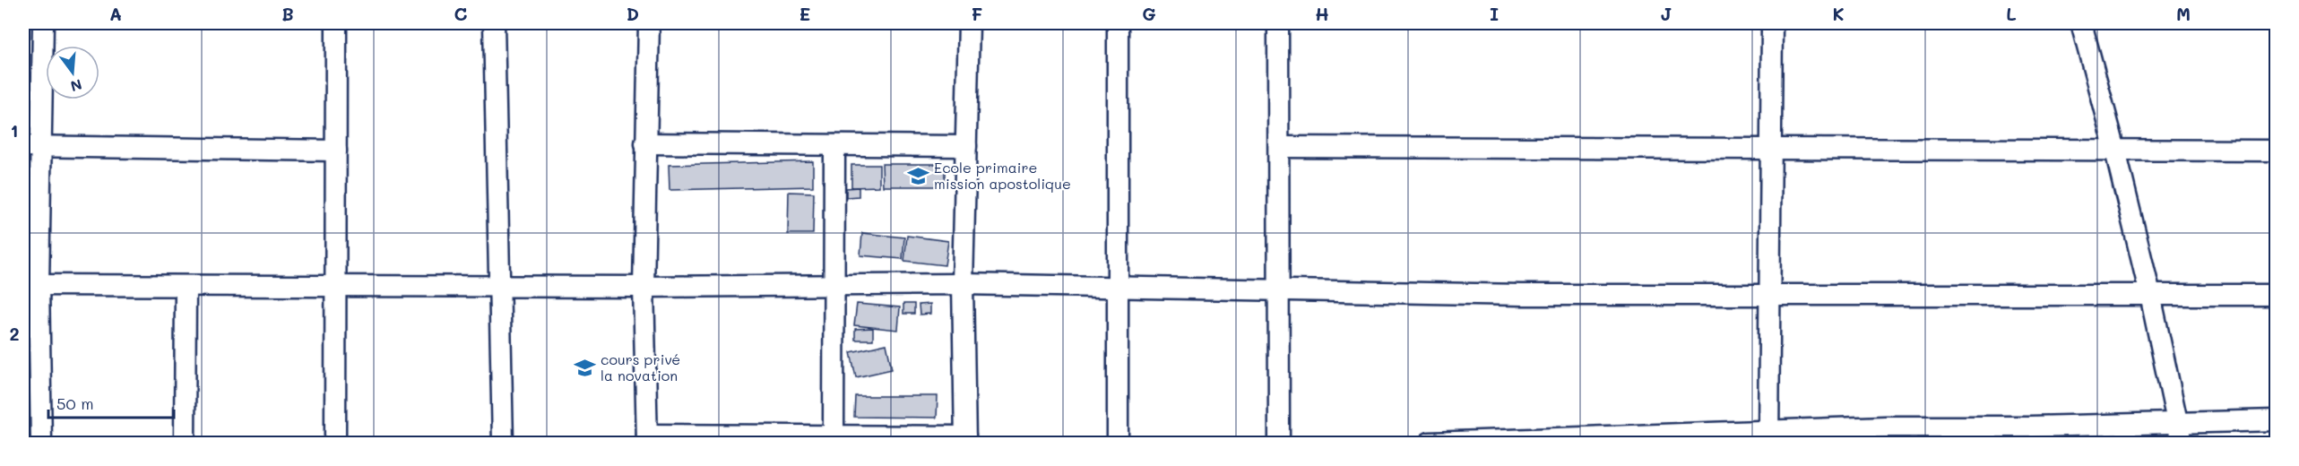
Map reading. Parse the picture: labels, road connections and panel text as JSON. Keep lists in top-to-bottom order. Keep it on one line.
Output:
{"places":{"school or university":["Ecole primaire mission apostolique","cours privé la novation"]},"scale_bar":"50 m","north":"bottom","grid":{"columns":["A","B","C","D","E","F","G","H","I","J","K","L","M"],"rows":["1","2"]}}
